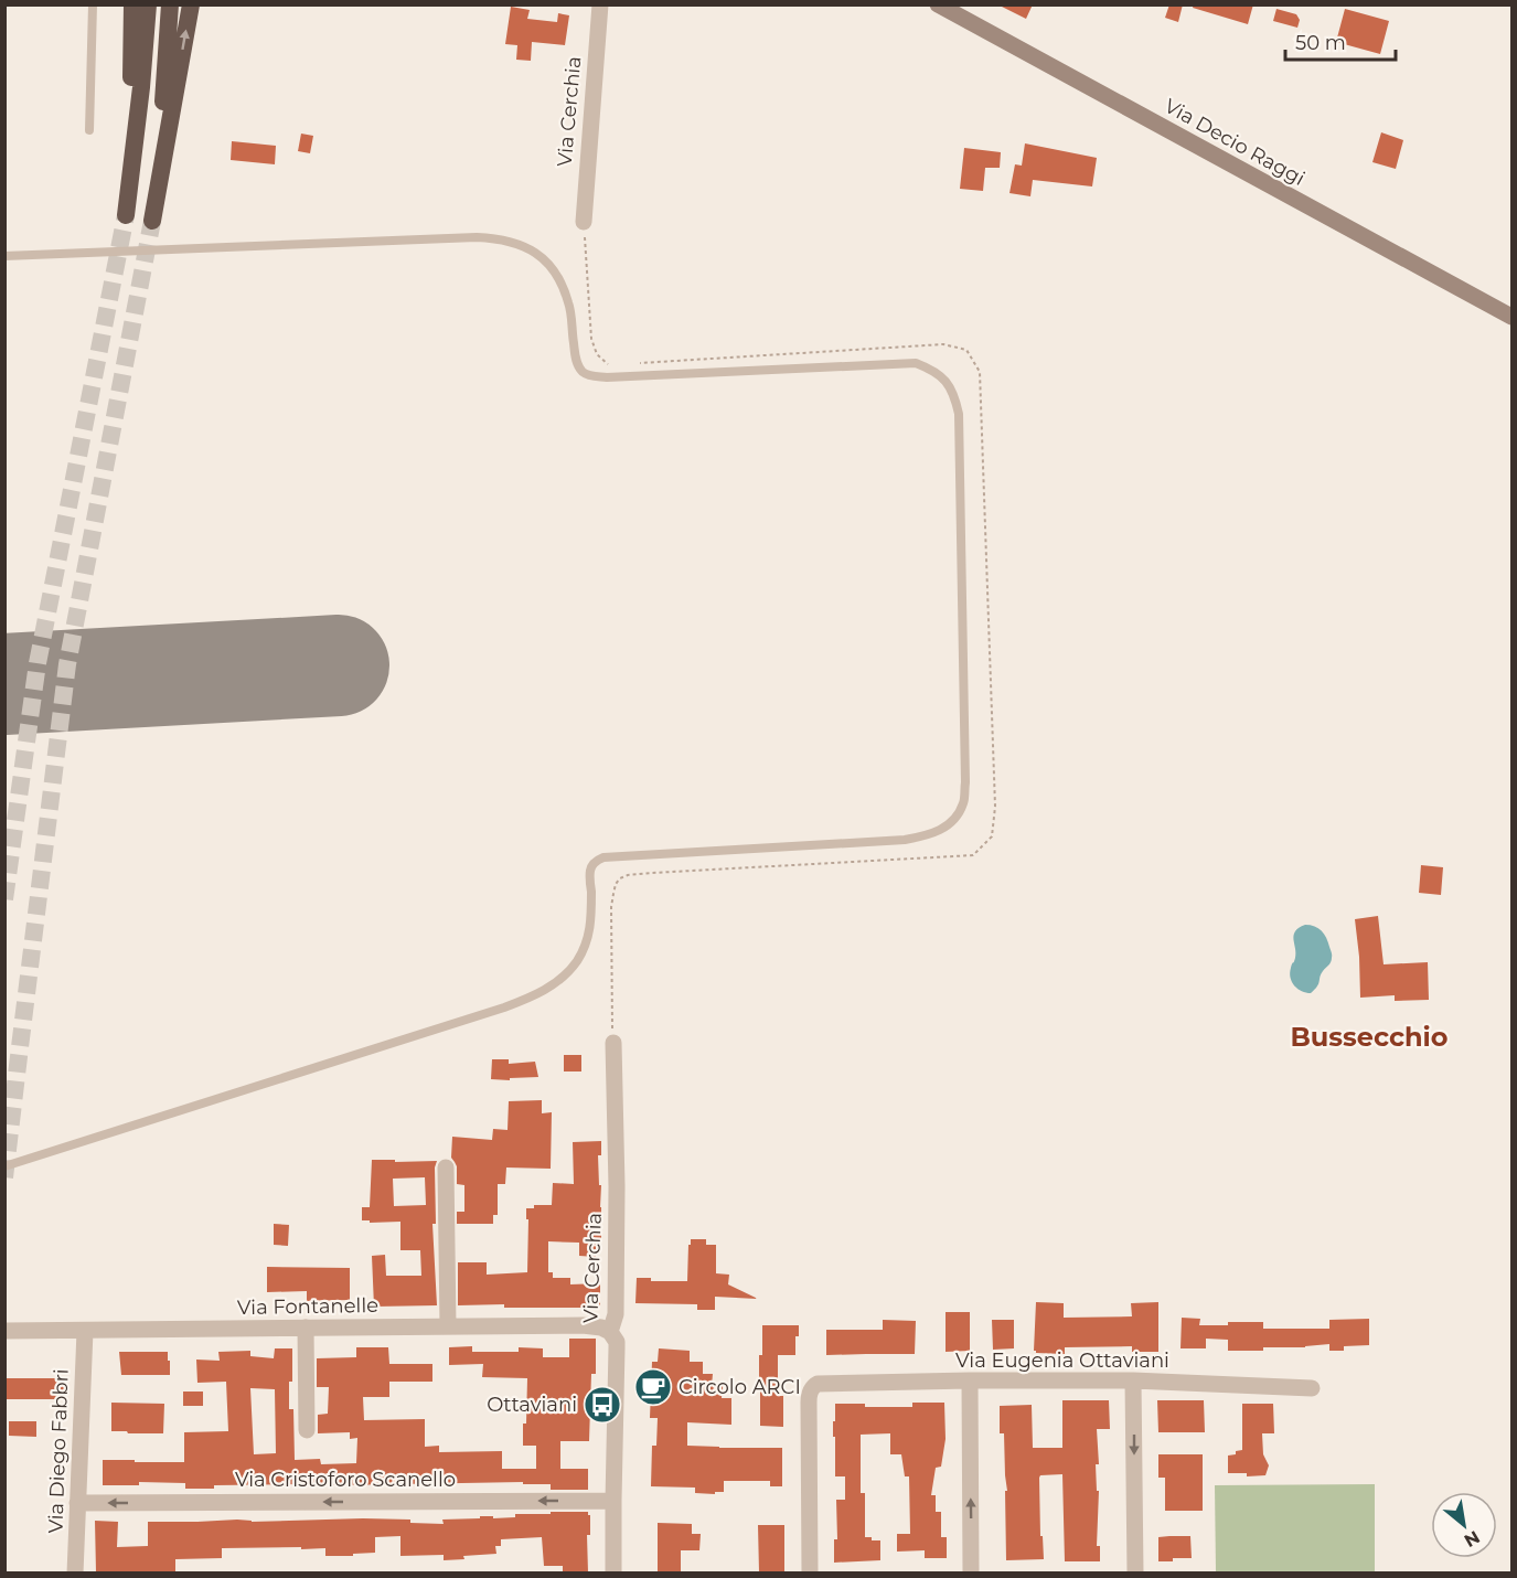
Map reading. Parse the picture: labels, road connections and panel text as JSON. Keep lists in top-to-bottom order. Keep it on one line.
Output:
{"streets":{"main road":["Via Decio Raggi"],"street":["Via Cerchia","Via Fontanelle","Via Eugenia Ottaviani","Via Diego Fabbri","Via Cristoforo Scanello"]},"crossings":[["Via Cerchia","Via Fontanelle"],["Via Cerchia","Via Cristoforo Scanello"],["Via Fontanelle","Via Diego Fabbri"],["Via Diego Fabbri","Via Cristoforo Scanello"]],"one_way":["Via Cristoforo Scanello"],"districts":["Bussecchio"],"places":{"cafe":["Circolo ARCI"],"bus stop":["Ottaviani"]},"scale_bar":"50 m","north":"bottom right"}
